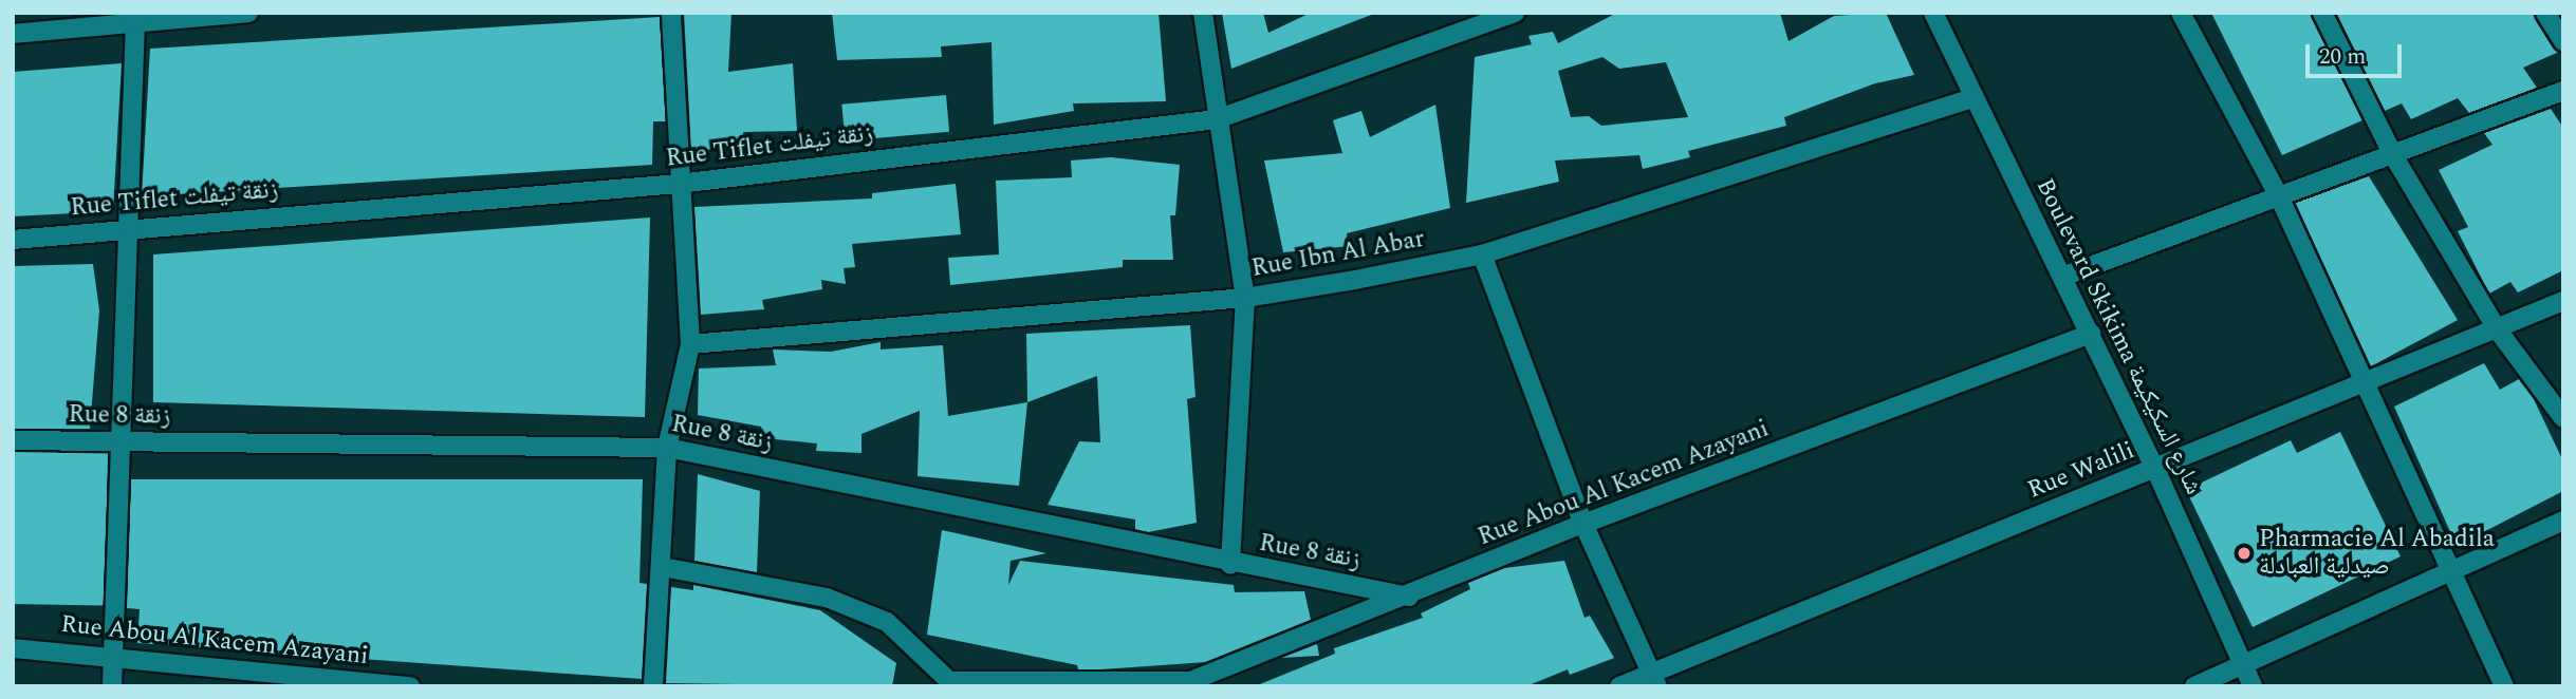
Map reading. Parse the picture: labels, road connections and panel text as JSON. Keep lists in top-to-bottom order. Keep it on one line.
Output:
{"streets":{"street":["Rue Tiflet زنقة تيفلت","Rue Ibn Al Abar","Boulevard Skikima شارع السكيكيمة","Rue 8 زنقة","Rue Walili","Rue Abou Al Kacem Azayani"]},"crossings":[["Rue Ibn Al Abar","Boulevard Skikima شارع السكيكيمة"],["Boulevard Skikima شارع السكيكيمة","Rue Walili"],["Boulevard Skikima شارع السكيكيمة","Rue Abou Al Kacem Azayani"],["Rue 8 زنقة","Rue Abou Al Kacem Azayani"]],"places":["Pharmacie Al Abadila صيدلية العبادلة"],"scale_bar":"20 m"}
